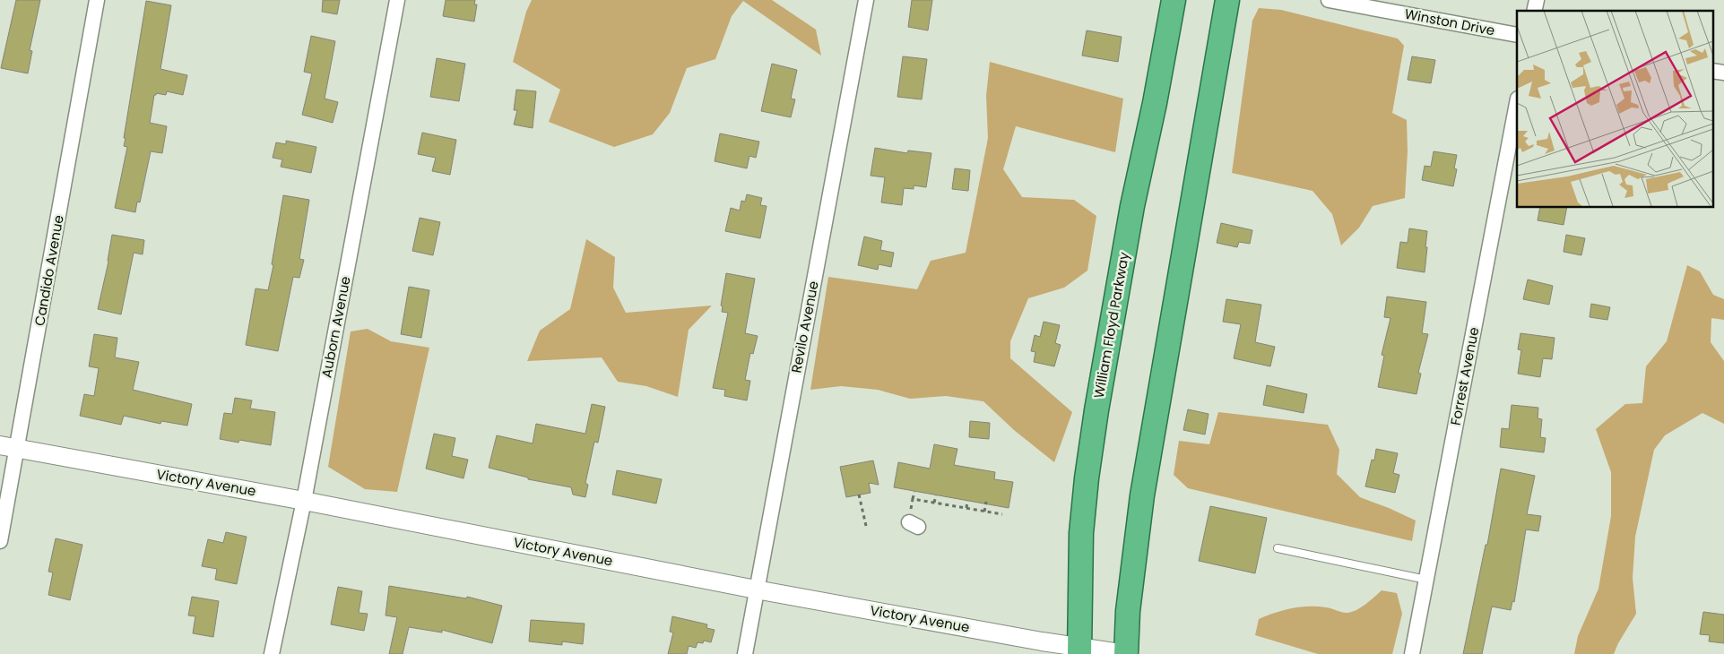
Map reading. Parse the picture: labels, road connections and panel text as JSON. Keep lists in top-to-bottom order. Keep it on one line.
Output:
{"streets":{"highway":["William Floyd Parkway"],"street":["Winston Drive","Candido Avenue","Auborn Avenue","Revilo Avenue","Forrest Avenue","Victory Avenue"]},"crossings":[["Candido Avenue","Victory Avenue"],["William Floyd Parkway","Victory Avenue"],["Auborn Avenue","Victory Avenue"],["Revilo Avenue","Victory Avenue"]]}
